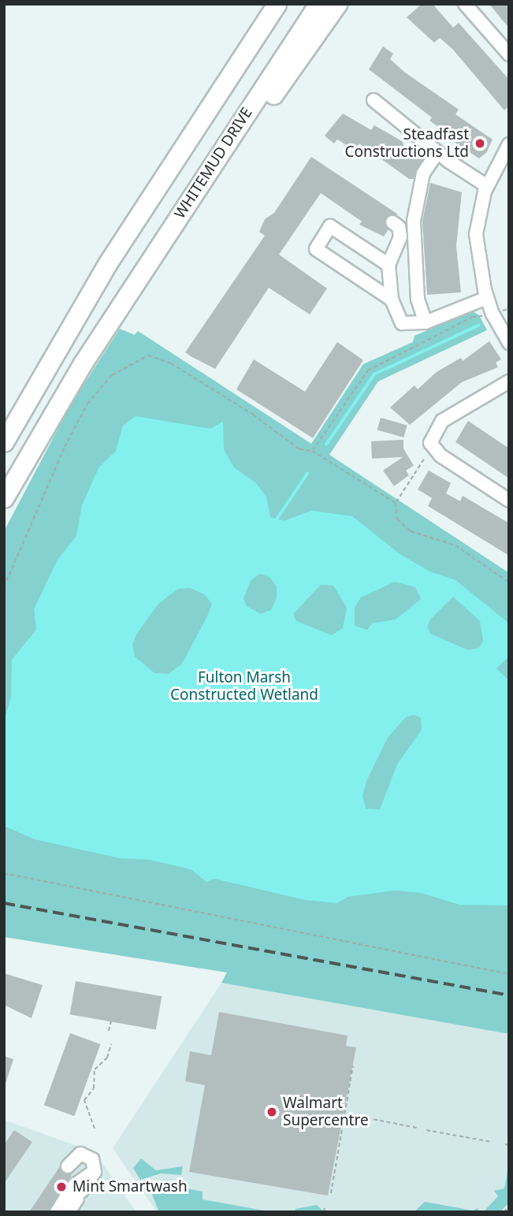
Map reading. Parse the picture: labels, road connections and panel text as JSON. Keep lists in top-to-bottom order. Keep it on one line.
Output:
{"streets":{"highway":["WHITEMUD DRIVE"]},"parks":["Fulton Marsh Constructed Wetland"],"places":["Steadfast Constructions Ltd","Walmart Supercentre","Mint Smartwash"]}
